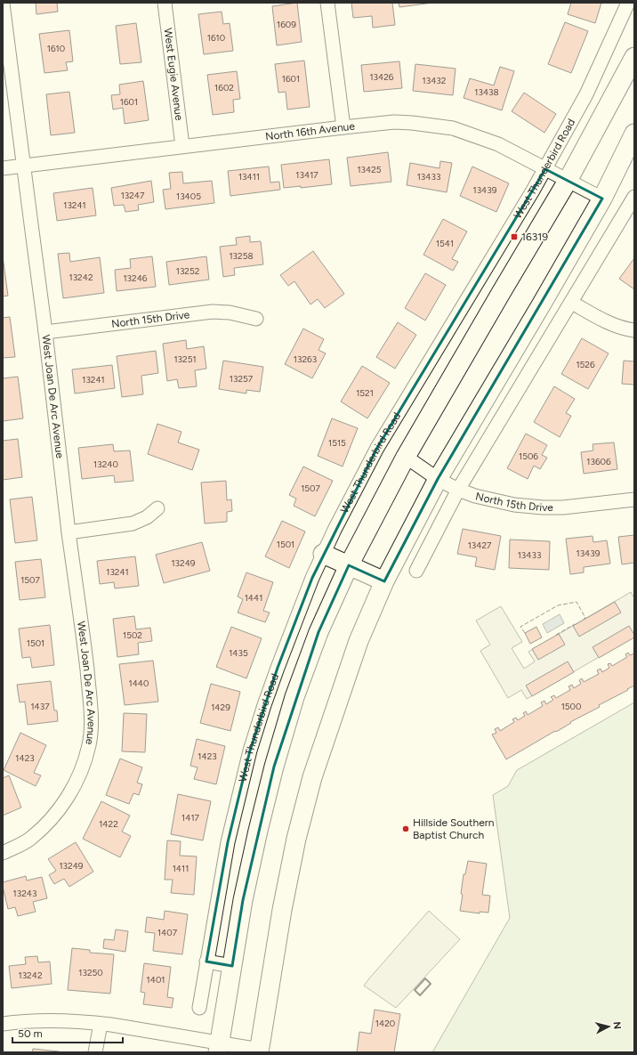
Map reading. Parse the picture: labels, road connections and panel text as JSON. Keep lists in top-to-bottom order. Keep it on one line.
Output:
{"streets":{"street":["West Eugie Avenue","North 16th Avenue","West Thunderbird Road","North 15th Drive","West Joan De Arc Avenue"]},"crossings":[["West Eugie Avenue","North 16th Avenue"],["North 16th Avenue","West Thunderbird Road"],["North 16th Avenue","West Joan De Arc Avenue"],["North 15th Drive","West Joan De Arc Avenue"]],"places":{"transit":["16319"],"other":["Hillside Southern Baptist Church"]},"house_numbers":["1609","1610","1610","13426","1601","13432","1602","13438","1601","13425","13417","13411","13433","13439","13247","13405","13241","1541","13258","13252","13242","13246","13251","13263","1526","13257","13241","1521","1515","1506","13606","13240","1507","1501","13427","13439","13433","13249","13241","1507","1441","1502","1501","1435","1440","1437","1500","1429","1423","1423","1417","1422","13249","1411","13243","1407","13250","13242","1401","1420"],"scale_bar":"50 m","north":"right"}
